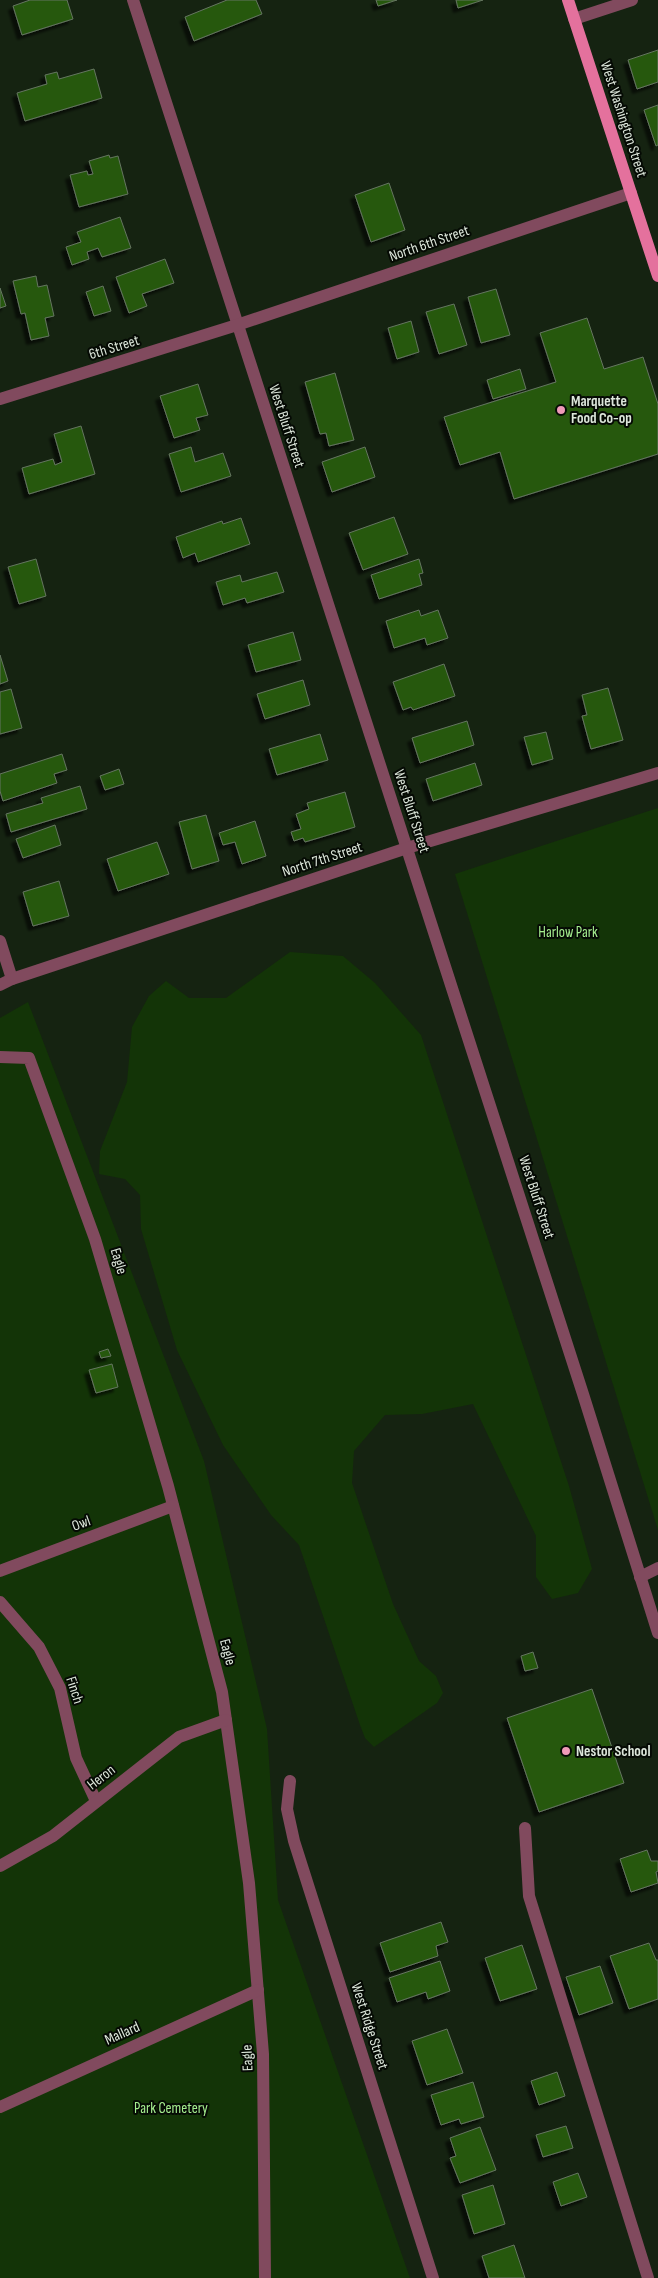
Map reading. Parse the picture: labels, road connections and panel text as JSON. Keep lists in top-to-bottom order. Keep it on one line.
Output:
{"streets":{"main road":["West Washington Street"],"street":["North 6th Street","6th Street","West Bluff Street","North 7th Street","Eagle","Owl","Finch","Heron","West Ridge Street","Mallard"]},"crossings":[["West Washington Street","North 6th Street"],["North 6th Street","6th Street"],["North 6th Street","West Bluff Street"],["6th Street","West Bluff Street"],["West Bluff Street","North 7th Street"],["Eagle","Owl"],["Eagle","Heron"],["Eagle","Mallard"],["Finch","Heron"]],"parks":["Harlow Park","Park Cemetery"],"places":["Marquette Food Co-op","Nestor School"]}
